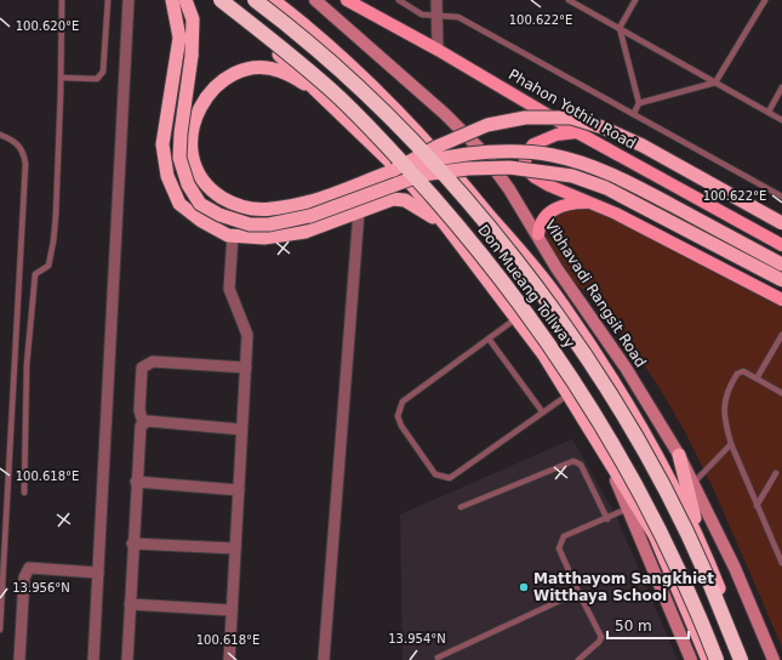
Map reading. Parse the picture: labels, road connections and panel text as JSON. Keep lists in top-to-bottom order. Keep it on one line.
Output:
{"streets":{"highway":["Don Mueang Tollway"],"main road":["Phahon Yothin Road","Vibhavadi Rangsit Road"]},"places":["Matthayom Sangkhiet Witthaya School"],"scale_bar":"50 m","coordinates":["100.622°E","100.620°E","100.618°E","13.956°N","13.954°N"]}
